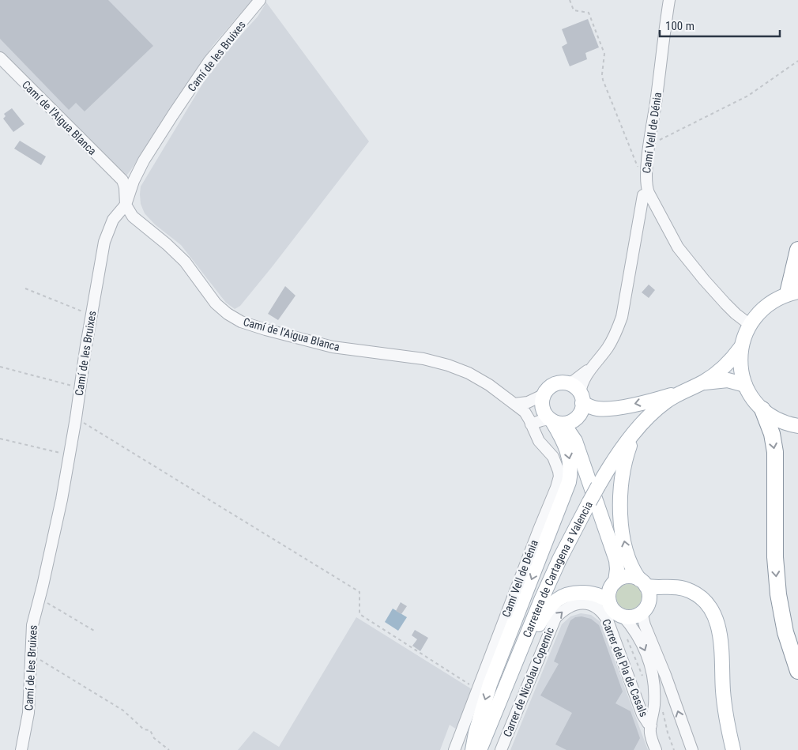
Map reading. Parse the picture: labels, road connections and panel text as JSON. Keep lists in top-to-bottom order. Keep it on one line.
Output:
{"streets":{"main road":["Carretera de Cartagena a Valencia"],"street":["Camí de les Bruixes","Camí de l’Aigua Blanca","Camí Vell de Dénia","Carrer del Pla de Casals","Carrer de Nicolau Copernic"]},"crossings":[["Camí de les Bruixes","Camí de l’Aigua Blanca"],["Camí de l’Aigua Blanca","Camí Vell de Dénia"],["Carrer del Pla de Casals","Carrer de Nicolau Copernic"]],"one_way":["Carrer de Nicolau Copernic"],"scale_bar":"100 m"}
